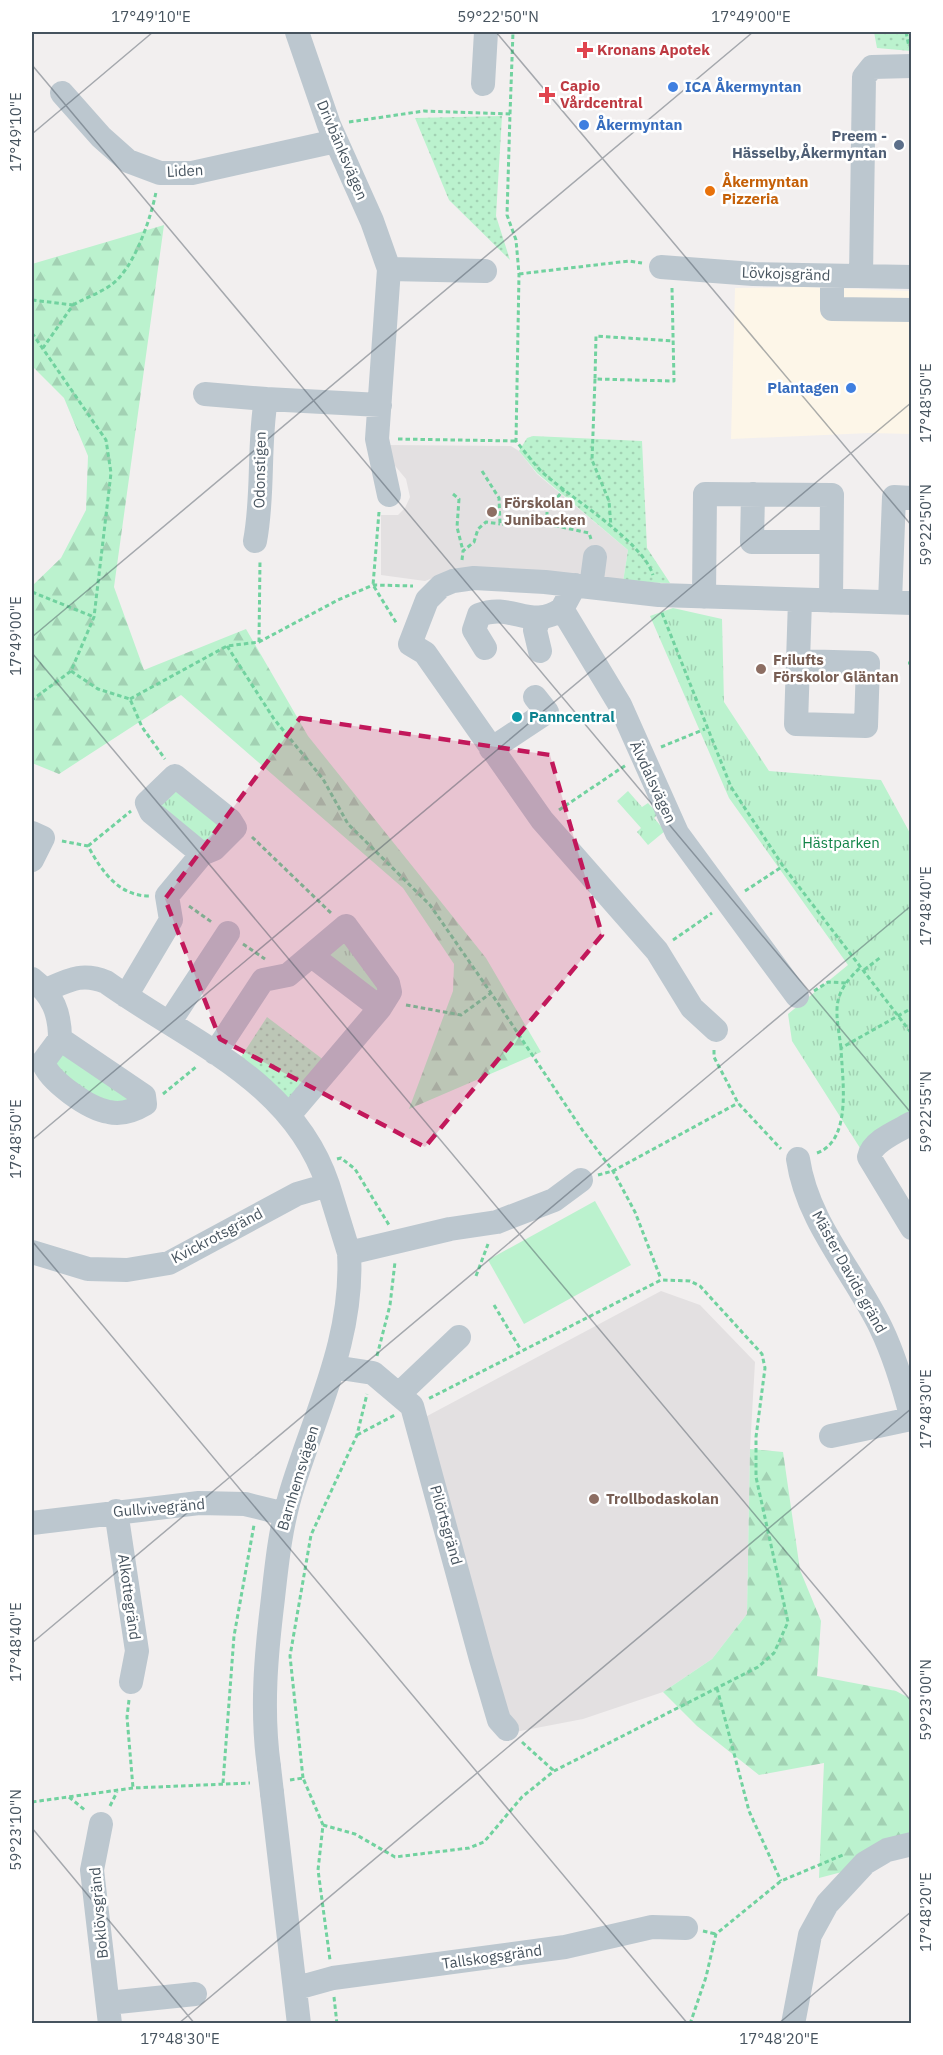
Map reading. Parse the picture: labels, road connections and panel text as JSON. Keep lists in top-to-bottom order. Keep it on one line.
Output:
{"streets":{"street":["Drivbänksvägen","Liden","Lövkojsgränd","Odonstigen","Älvdalsvägen","Kvickrotsgränd","Mäster Davids gränd","Barnhemsvägen","Gullvivegränd","Pilörtsgränd","Alkottegränd","Boklövsgränd","Tallskogsgränd"]},"crossings":[["Drivbänksvägen","Liden"],["Barnhemsvägen","Gullvivegränd"],["Barnhemsvägen","Tallskogsgränd"],["Gullvivegränd","Alkottegränd"]],"parks":["Hästparken"],"places":{"health":["Kronans Apotek","Capio Vårdcentral"],"other":["ICA Åkermyntan","Åkermyntan","Preem - Hässelby,Åkermyntan","Åkermyntan Pizzeria","Plantagen","Förskolan Junibacken","Frilufts Förskolor Gläntan","Panncentral","Trollbodaskolan"]},"coordinates":["17°49'10\"E","59°22'50\"N","17°49'00\"E","17°48'50\"E","17°48'40\"E","59°22'55\"N","17°48'30\"E","59°23'00\"N","59°23'10\"N","17°48'20\"E"]}
